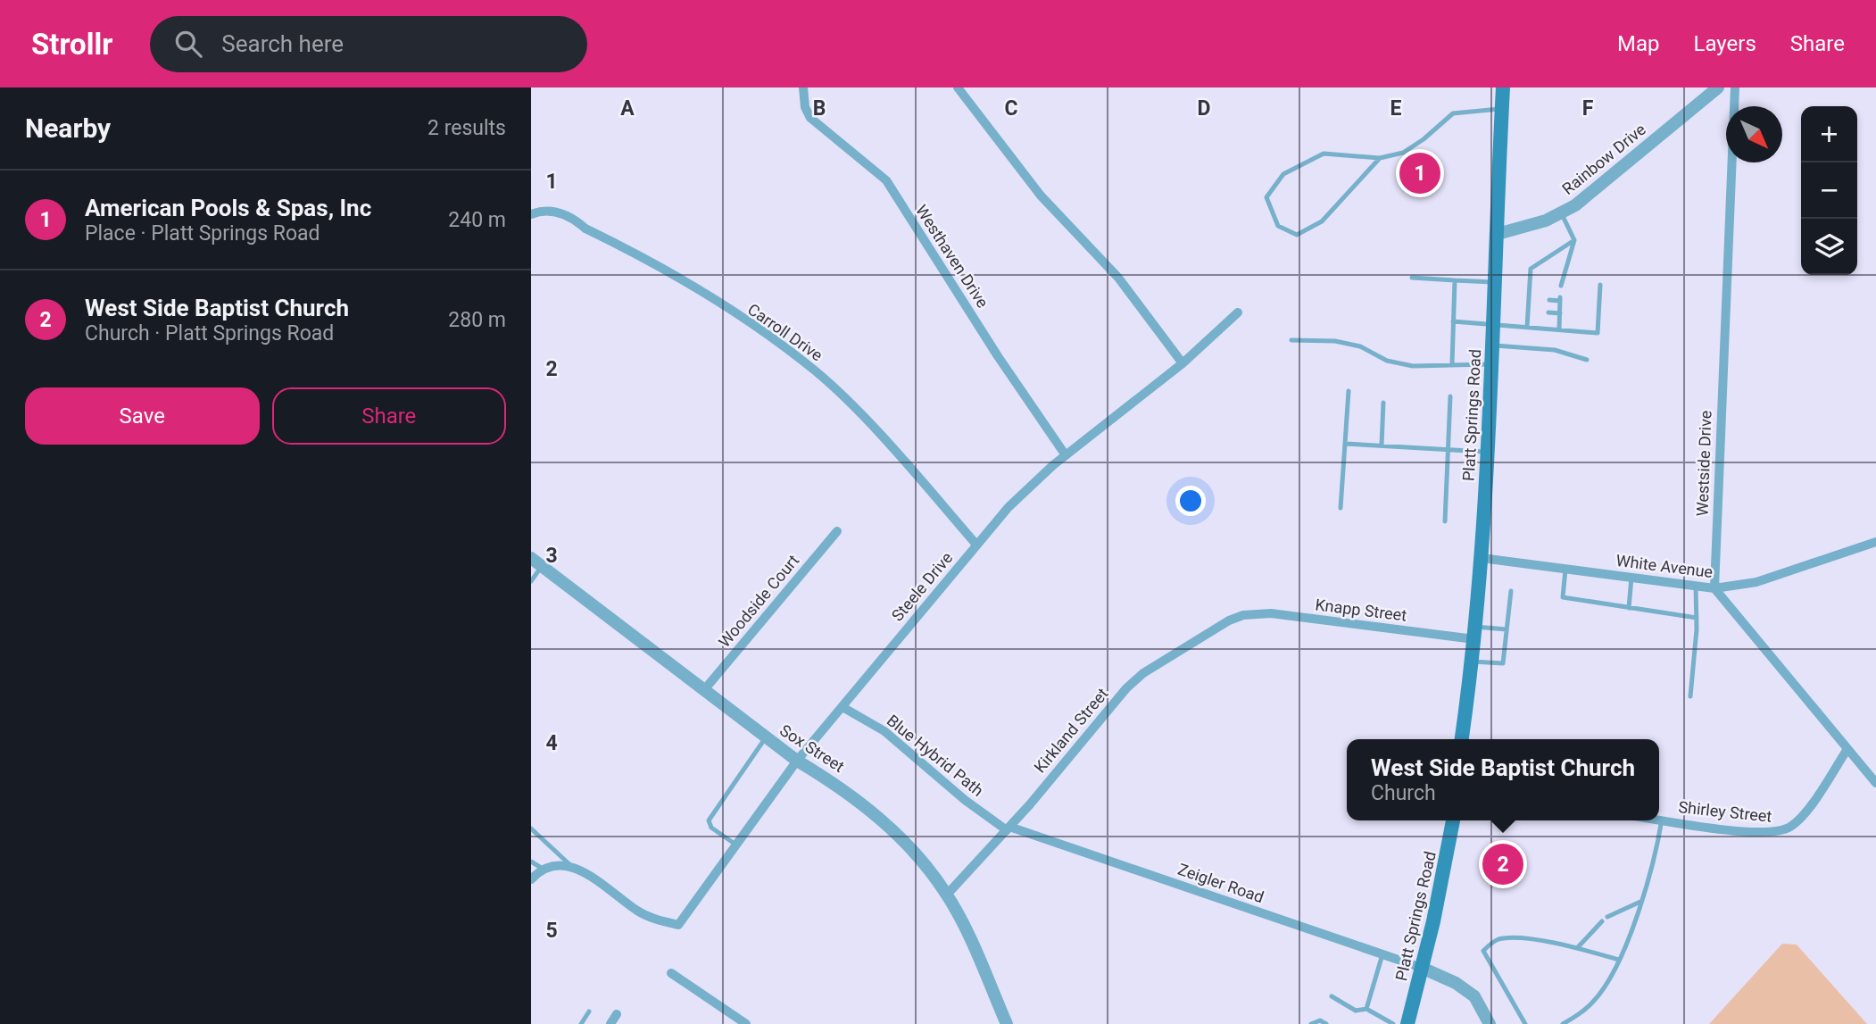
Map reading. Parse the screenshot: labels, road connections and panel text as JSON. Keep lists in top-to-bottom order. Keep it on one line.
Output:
{"streets":{"main road":["Platt Springs Road"],"street":["Rainbow Drive","Westhaven Drive","Carroll Drive","Westside Drive","White Avenue","Steele Drive","Woodside Court","Knapp Street","Kirkland Street","Sox Street","Blue Hybrid Path","Shirley Street","Zeigler Road"]},"crossings":[["Rainbow Drive","Platt Springs Road"],["Westhaven Drive","Steele Drive"],["Carroll Drive","Steele Drive"],["Platt Springs Road","White Avenue"],["Platt Springs Road","Knapp Street"],["Platt Springs Road","Zeigler Road"],["Westside Drive","White Avenue"],["Steele Drive","Sox Street"],["Steele Drive","Blue Hybrid Path"],["Woodside Court","Sox Street"],["Knapp Street","Kirkland Street"],["Kirkland Street","Sox Street"],["Kirkland Street","Blue Hybrid Path"],["Kirkland Street","Zeigler Road"],["Blue Hybrid Path","Zeigler Road"]],"north":"bottom right","page":{"header":"Strollr","search":"Search here","nav":["Map","Layers","Share"],"heading":["Nearby","2 results"],"map_buttons":["+","−"],"pins":["1","2"],"list":[{"mark":"1","name":"American Pools & Spas, Inc","note":"Place · Platt Springs Road","value":"240 m"},{"mark":"2","name":"West Side Baptist Church","note":"Church · Platt Springs Road","value":"280 m"}],"buttons":["Save","Share"],"popup":["West Side Baptist Church","Church"]},"grid":{"columns":["A","B","C","D","E","F"],"rows":["1","2","3","4","5"]}}
